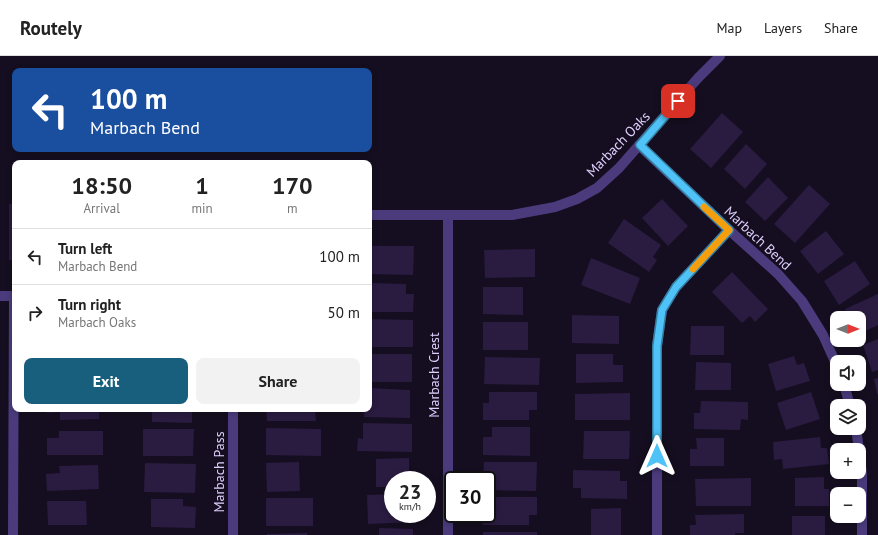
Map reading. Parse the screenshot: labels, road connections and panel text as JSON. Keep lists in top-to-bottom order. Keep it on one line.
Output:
{"streets":{"street":["Marbach Oaks","Marbach Bend","Marbach Crest","Marbach Pass"]},"crossings":[["Marbach Oaks","Marbach Bend"],["Marbach Oaks","Marbach Crest"]],"north":"right","page":{"header":"Routely","nav":["Map","Layers","Share"],"turn":["100 m","Marbach Bend"],"eta":["18:50","Arrival","1","min","170","m"],"list":[{"name":"Turn left","note":"Marbach Bend","value":"100 m"},{"name":"Turn right","note":"Marbach Oaks","value":"50 m"}],"map_buttons":["+","−"],"buttons":["Exit","Share"],"speed":"23 km/h","limit":"30"}}
